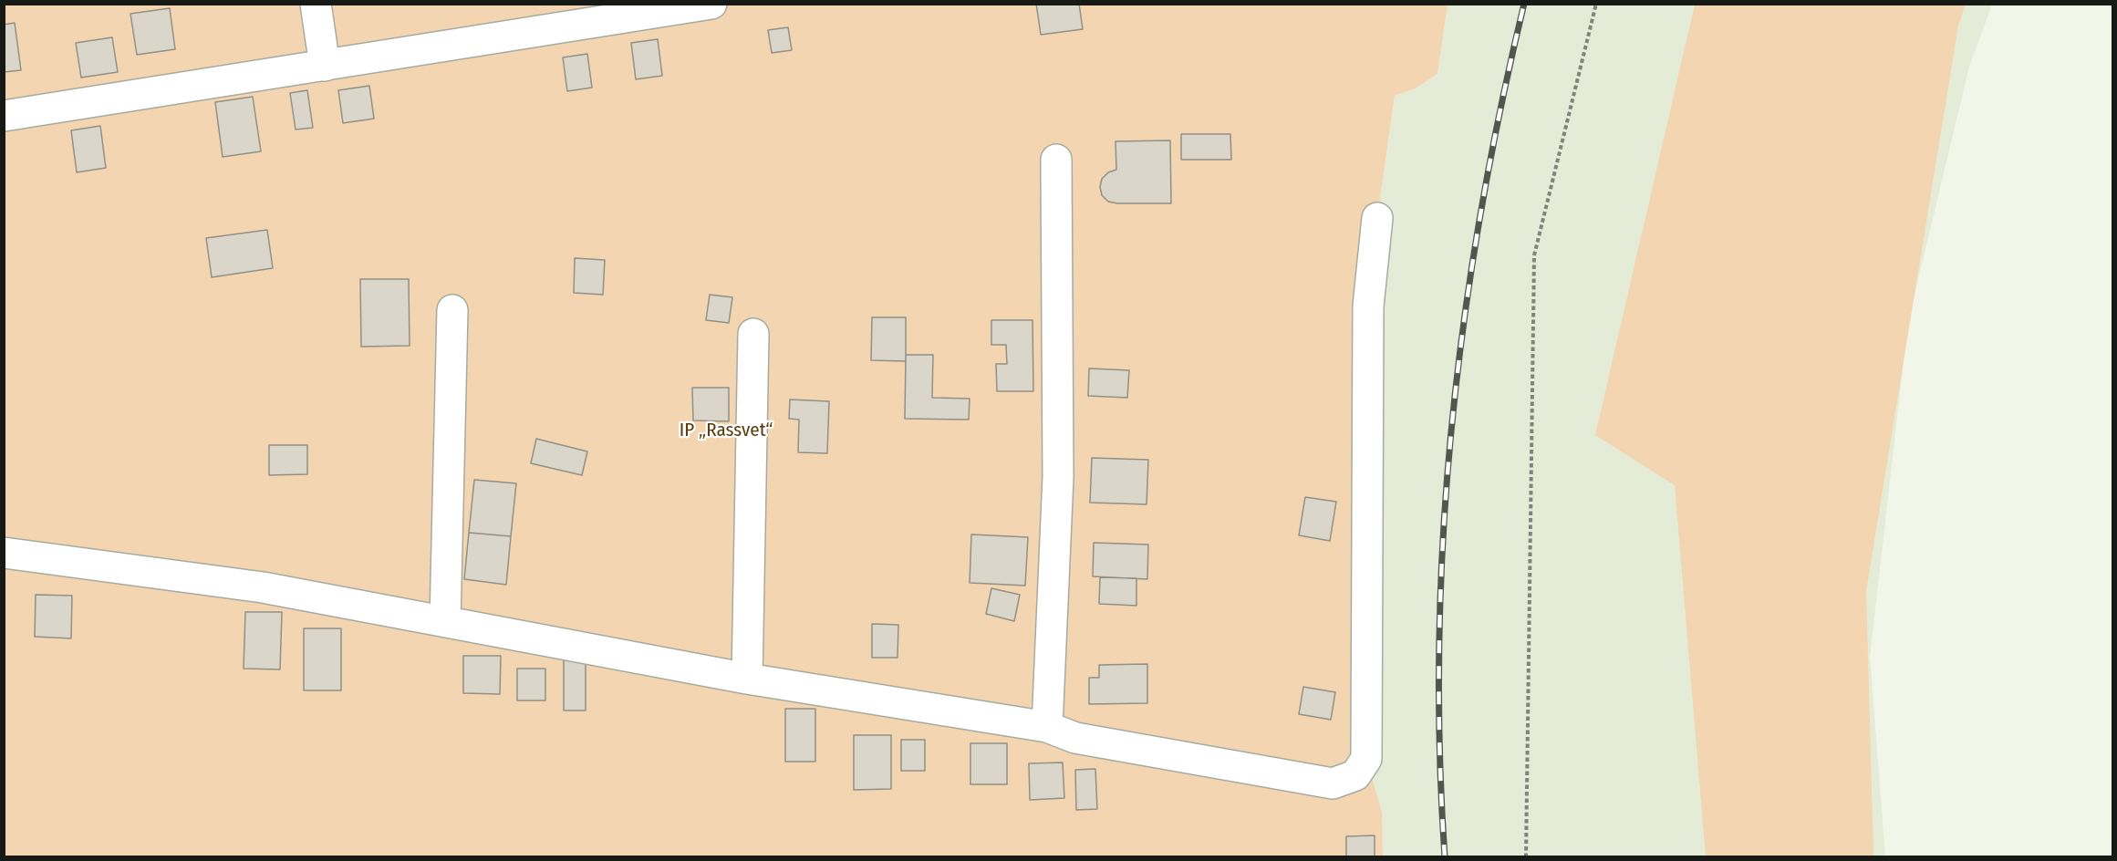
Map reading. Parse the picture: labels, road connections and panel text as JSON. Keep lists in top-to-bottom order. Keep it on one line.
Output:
{"parks":["IP „Rassvet“"]}
